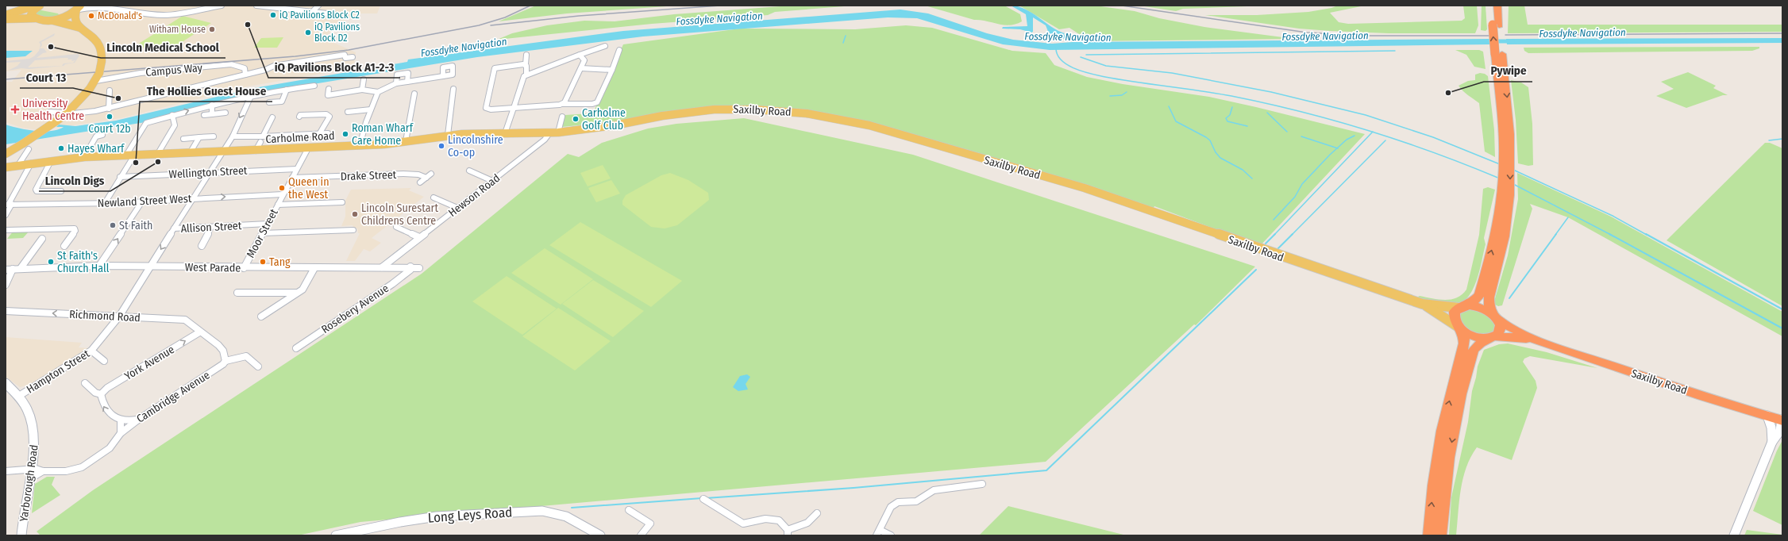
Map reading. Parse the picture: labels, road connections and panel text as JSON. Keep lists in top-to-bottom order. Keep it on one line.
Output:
{"streets":{"highway":["Saxilby Road"],"main road":["Carholme Road"],"street":["Campus Way","Wellington Street","Drake Street","Hewson Road","Newland Street West","Allison Street","Moor Street","West Parade","Rosebery Avenue","Richmond Road","York Avenue","Hampton Street","Cambridge Avenue","Yarborough Road","Long Leys Road"]},"crossings":[["Saxilby Road","Carholme Road"],["Carholme Road","Hewson Road"],["Carholme Road","Moor Street"],["Carholme Road","Hampton Street"],["Wellington Street","Moor Street"],["Wellington Street","Hampton Street"],["Drake Street","Moor Street"],["Hewson Road","West Parade"],["Newland Street West","Moor Street"],["Newland Street West","Hampton Street"],["Allison Street","Moor Street"],["Allison Street","Hampton Street"],["Moor Street","West Parade"],["West Parade","Rosebery Avenue"],["West Parade","Hampton Street"],["Richmond Road","York Avenue"],["Richmond Road","Hampton Street"],["Richmond Road","Cambridge Avenue"],["Hampton Street","Yarborough Road"],["Cambridge Avenue","Yarborough Road"]],"one_way":["Richmond Road","York Avenue"],"water":["Fossdyke Navigation"],"places":{"other":["iQ Pavilions Block C2","McDonald's","iQ Pavilions Block A1-2-3","Witham House","iQ Pavilions Block D2","Lincoln Medical School","Pywipe","Court 13","Court 12b","Carholme Golf Club","Roman Wharf Care Home","Lincolnshire Co-op","Hayes Wharf","Lincoln Digs","The Hollies Guest House","Queen in the West","Lincoln Surestart Childrens Centre","St Faith","St Faith's Church Hall","Tang"],"health":["University Health Centre"]}}
